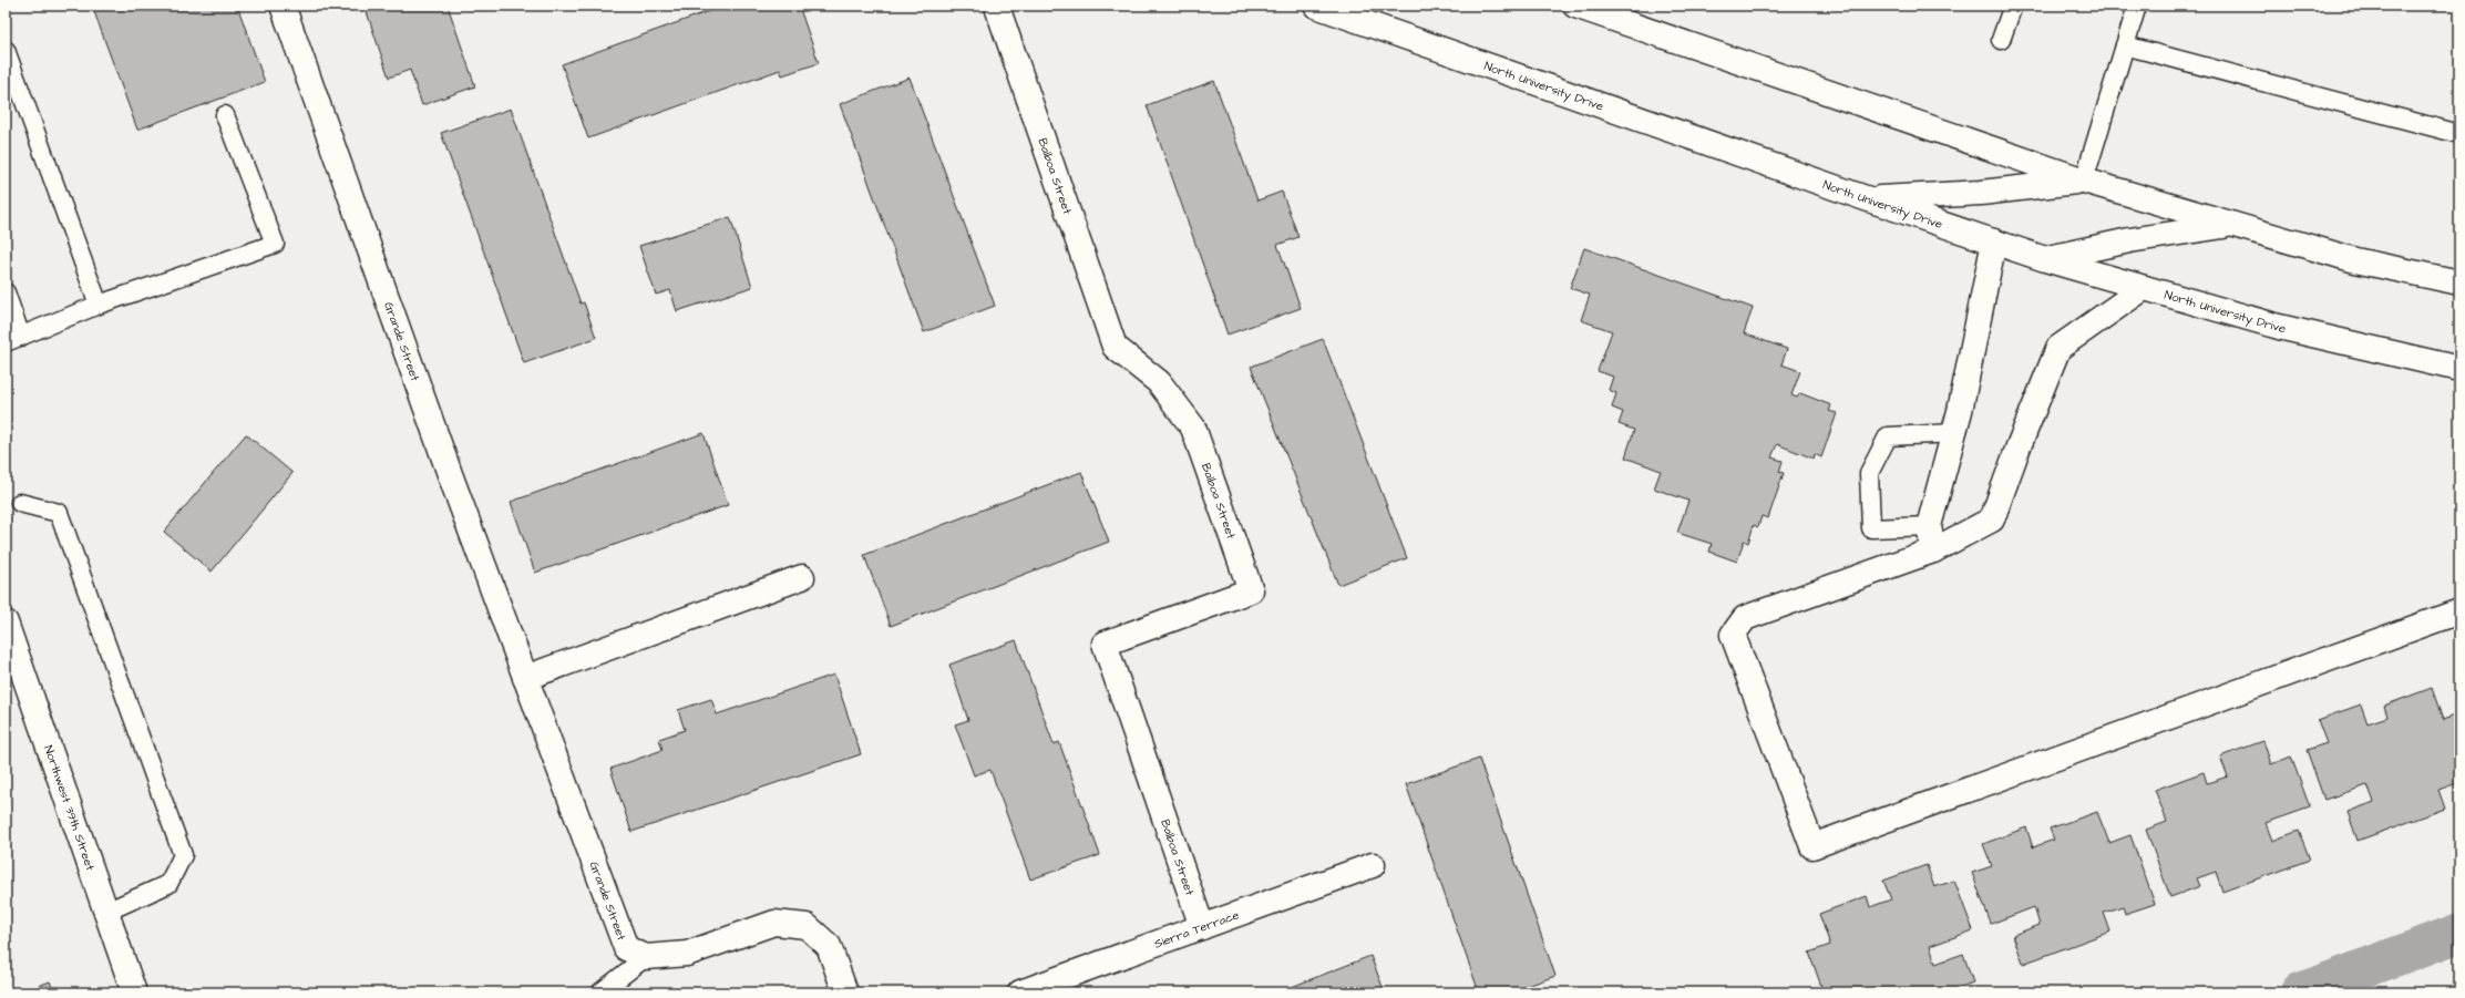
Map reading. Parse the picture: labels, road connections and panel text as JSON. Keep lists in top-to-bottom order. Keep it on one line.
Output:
{"streets":{"street":["North University Drive","Balboa Street","Grande Street","Northwest 39th Street","Sierra Terrace"]},"crossings":[["Balboa Street","Sierra Terrace"]]}
